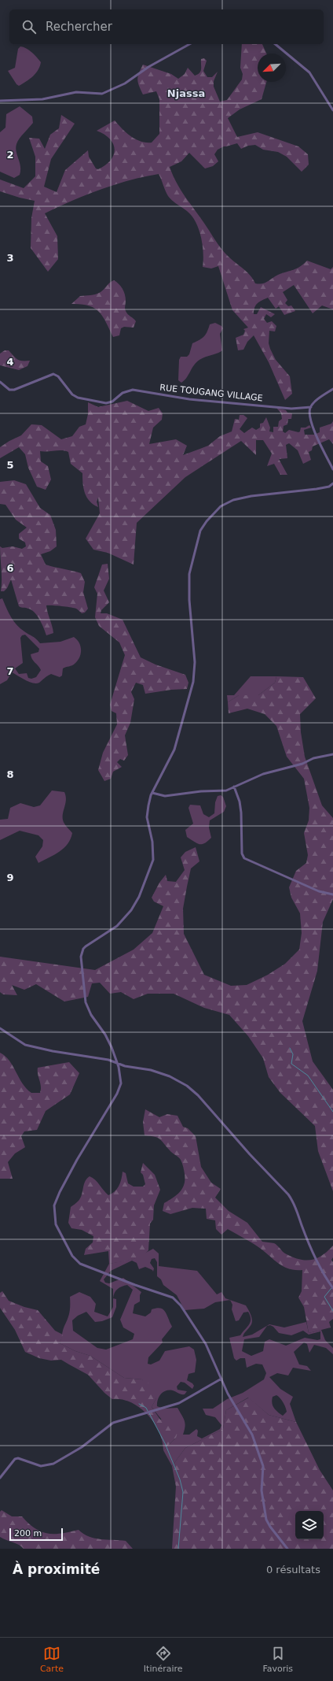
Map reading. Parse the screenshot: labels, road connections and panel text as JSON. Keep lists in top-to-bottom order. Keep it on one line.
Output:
{"streets":{"street":["RUE TOUGANG VILLAGE"]},"districts":["Njassa"],"scale_bar":"200 m","north":"bottom left","page":{"search":"Rechercher","scale":"200 m","heading":["À proximité","0 résultats"],"nav":["Carte","Itinéraire","Favoris"]},"grid":{"rows":["2","3","4","5","6","7","8","9"]}}
